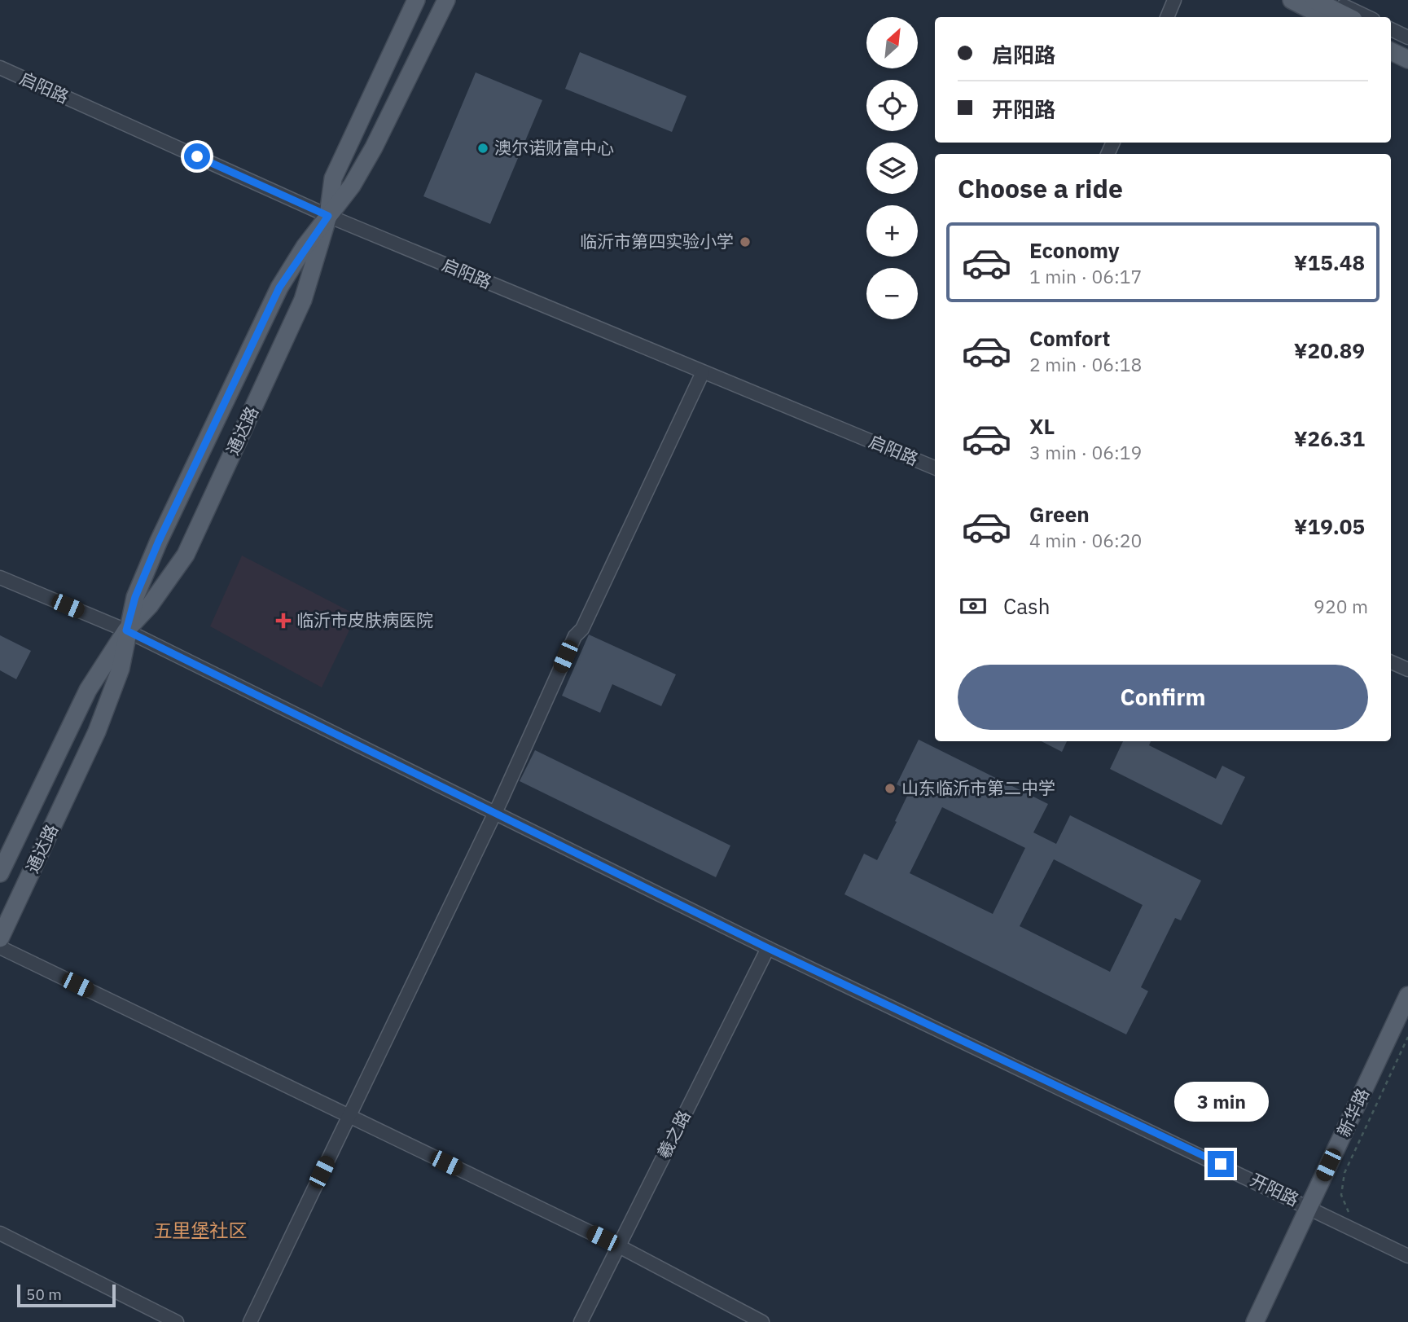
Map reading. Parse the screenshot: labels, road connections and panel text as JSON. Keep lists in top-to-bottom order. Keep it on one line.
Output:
{"streets":{"main road":["通达路","新华路"],"street":["启阳路","羲之路","开阳路"]},"crossings":[["启阳路","通达路"],["通达路","开阳路"],["新华路","开阳路"],["羲之路","开阳路"]],"districts":["五里堡社区"],"places":{"other":["澳尔诺财富中心","临沂市第四实验小学","山东临沂市第二中学"],"health":["临沂市皮肤病医院"]},"scale_bar":"50 m","north":"top right","page":{"map_buttons":["+","−"],"banner":["启阳路","开阳路"],"heading":"Choose a ride","list":[{"name":"Economy","note":"1 min · 06:17","value":"¥15.48"},{"name":"Comfort","note":"2 min · 06:18","value":"¥20.89"},{"name":"XL","note":"3 min · 06:19","value":"¥26.31"},{"name":"Green","note":"4 min · 06:20","value":"¥19.05"}],"pay":["Cash","920 m"],"buttons":"Confirm","bubble":"3 min","scale":"50 m"}}
